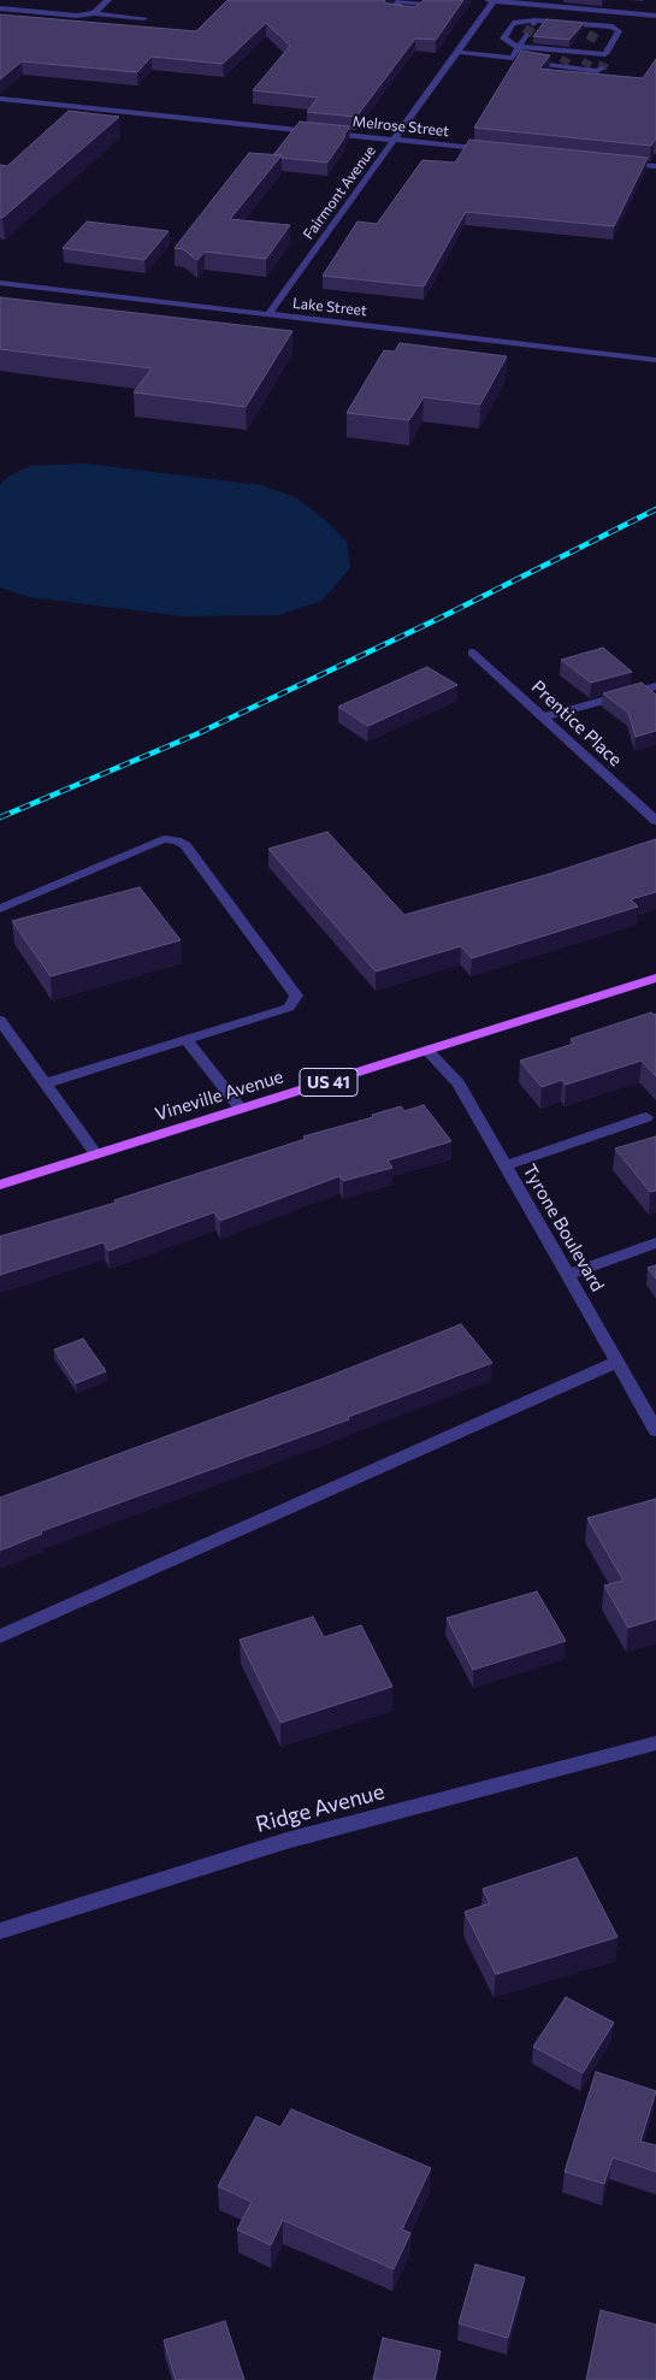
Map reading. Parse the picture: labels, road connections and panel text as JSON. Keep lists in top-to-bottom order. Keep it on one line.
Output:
{"streets":{"main road":["US 41","Vineville Avenue"],"street":["Melrose Street","Fairmont Avenue","Lake Street","Prentice Place","Tyrone Boulevard","Ridge Avenue"]},"crossings":[["Melrose Street","Fairmont Avenue"],["Fairmont Avenue","Lake Street"],["Vineville Avenue","Tyrone Boulevard"]]}
